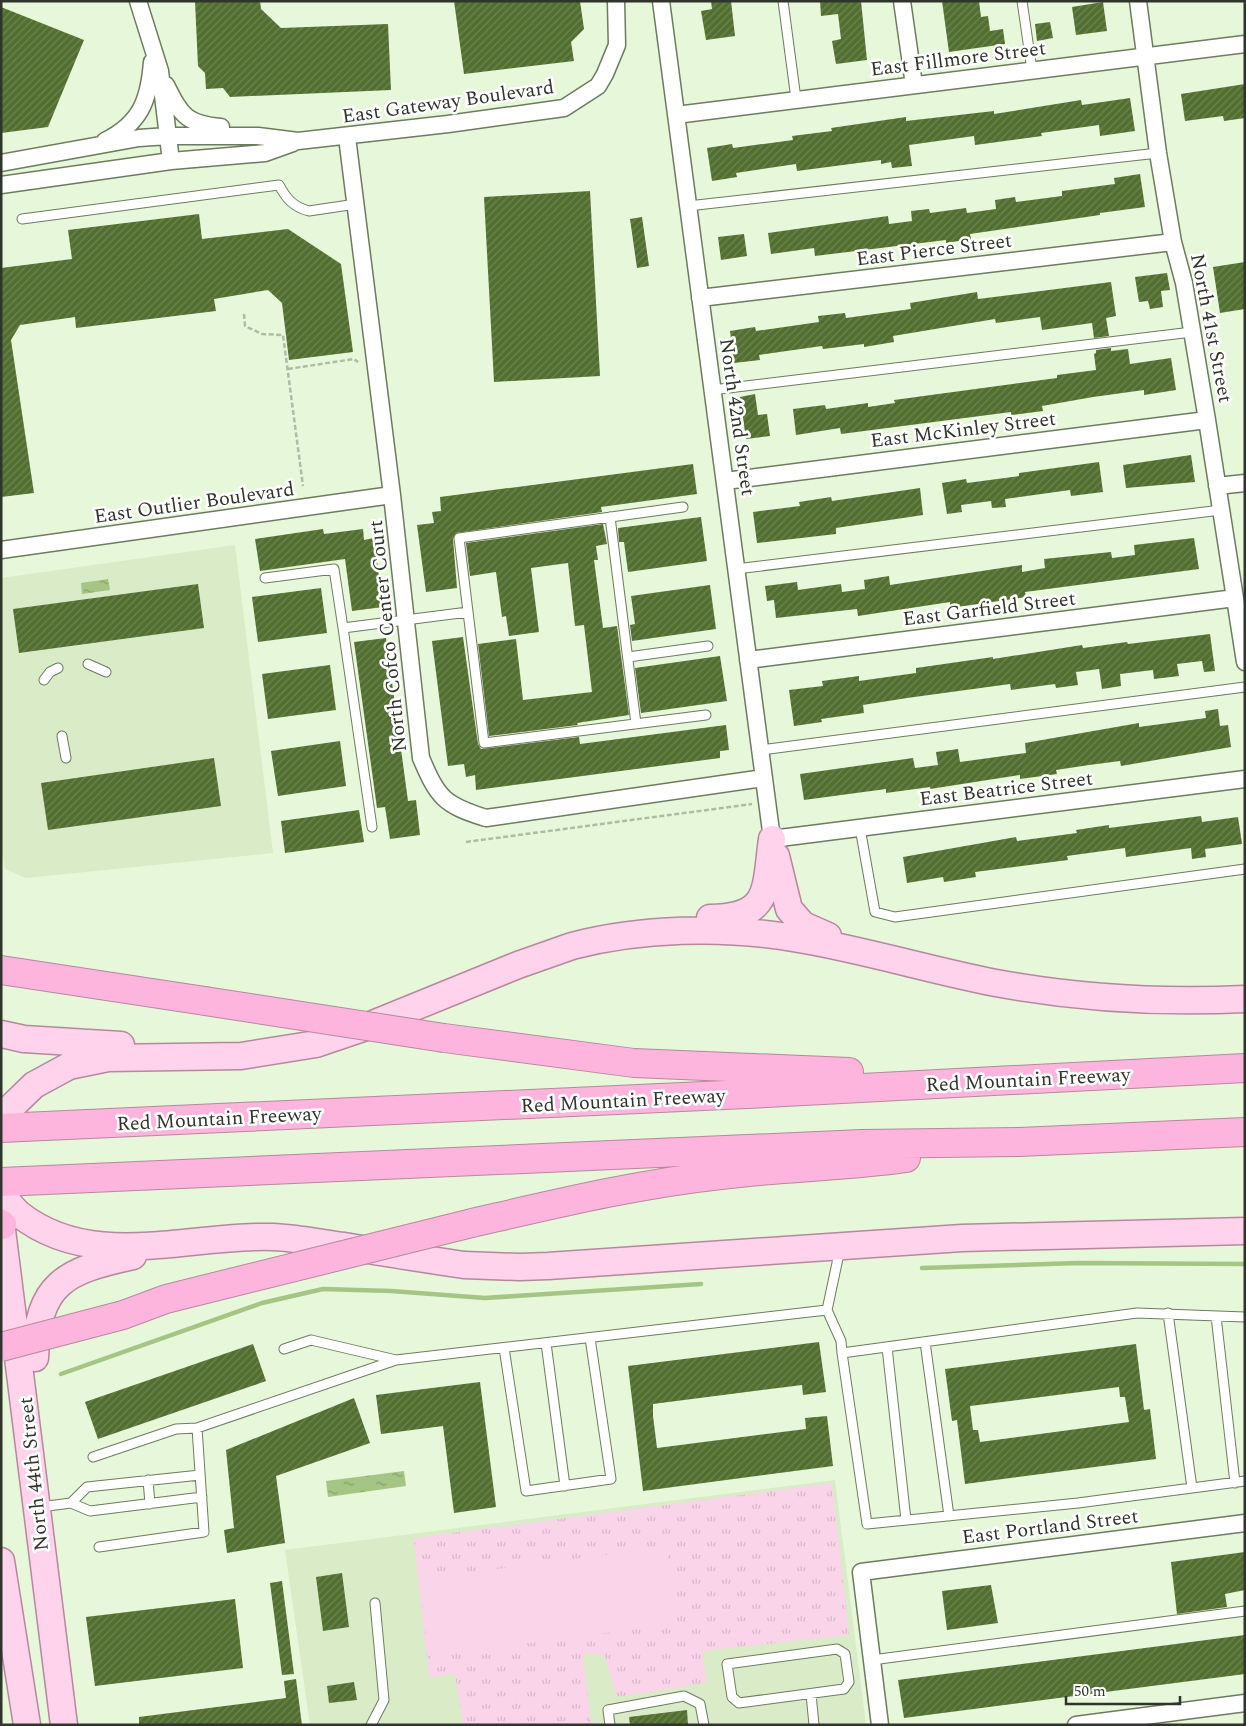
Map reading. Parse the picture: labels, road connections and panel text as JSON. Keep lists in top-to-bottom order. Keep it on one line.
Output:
{"streets":{"highway":["Red Mountain Freeway"],"main road":["North 44th Street"],"street":["East Fillmore Street","East Gateway Boulevard","East Pierce Street","North 41st Street","North 42nd Street","East McKinley Street","East Outlier Boulevard","East Garfield Street","North Cofco Center Court","East Beatrice Street","East Portland Street"]},"crossings":[["East Fillmore Street","North 41st Street"],["East Fillmore Street","North 42nd Street"],["East Gateway Boulevard","North Cofco Center Court"],["East Pierce Street","North 41st Street"],["East Pierce Street","North 42nd Street"],["North 41st Street","East McKinley Street"],["North 41st Street","East Garfield Street"],["North 42nd Street","East McKinley Street"],["North 42nd Street","East Garfield Street"],["North 42nd Street","North Cofco Center Court"],["North 42nd Street","East Beatrice Street"],["East Outlier Boulevard","North Cofco Center Court"]],"scale_bar":"50 m"}
